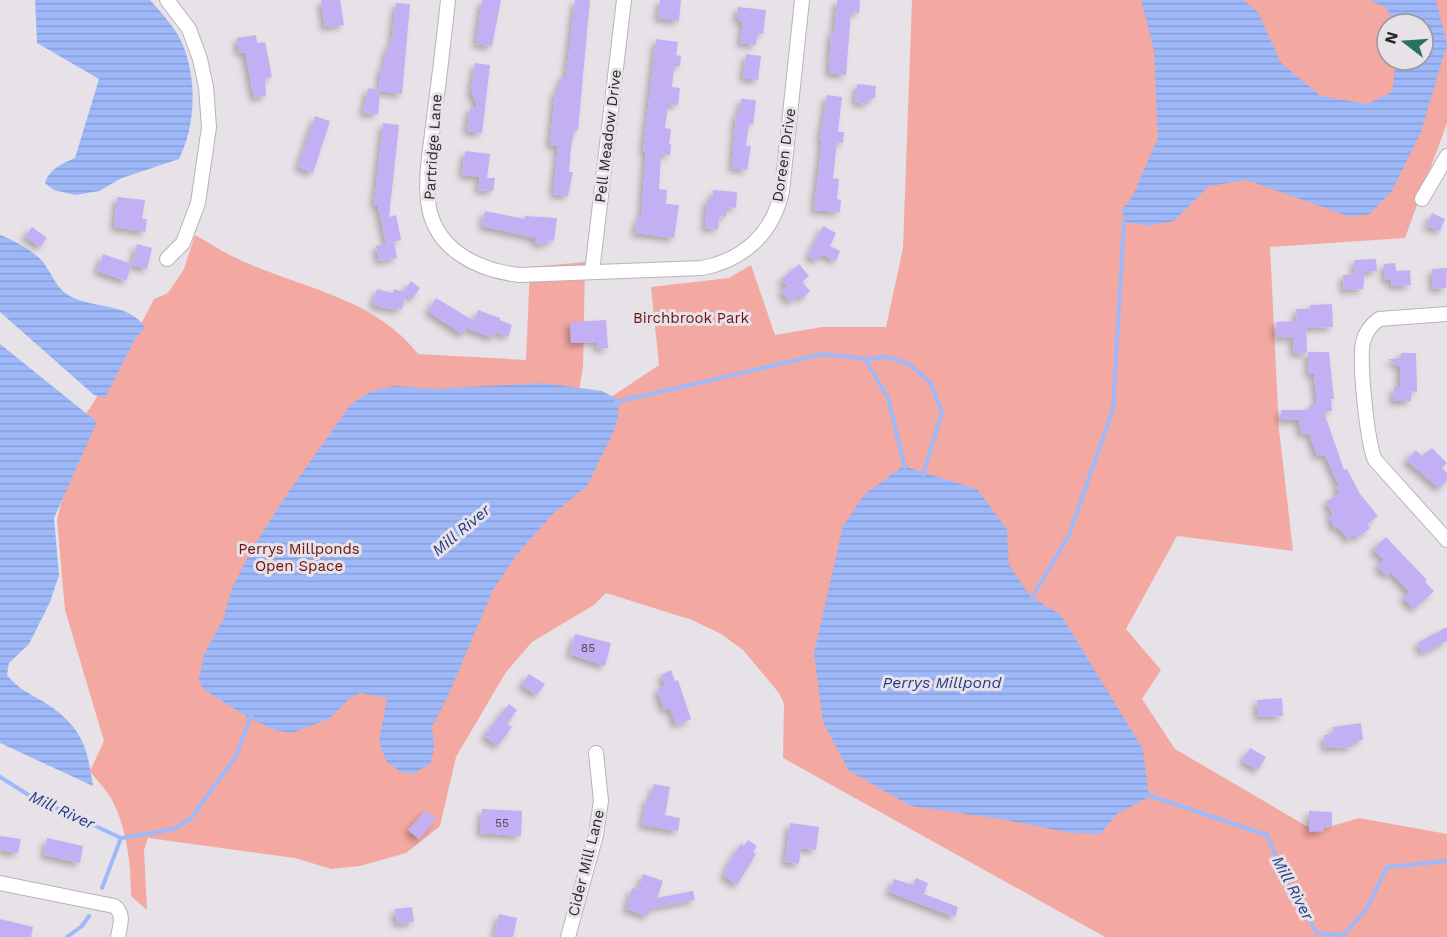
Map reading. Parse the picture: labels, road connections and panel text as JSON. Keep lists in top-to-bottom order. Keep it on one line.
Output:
{"streets":{"street":["Pell Meadow Drive","Partridge Lane","Doreen Drive","Cider Mill Lane"]},"crossings":[["Pell Meadow Drive","Partridge Lane"],["Pell Meadow Drive","Doreen Drive"],["Partridge Lane","Doreen Drive"]],"water":["Mill River","Perrys Millpond"],"parks":["Birchbrook Park","Perrys Millponds Open Space"],"house_numbers":["85","55"],"north":"left"}
